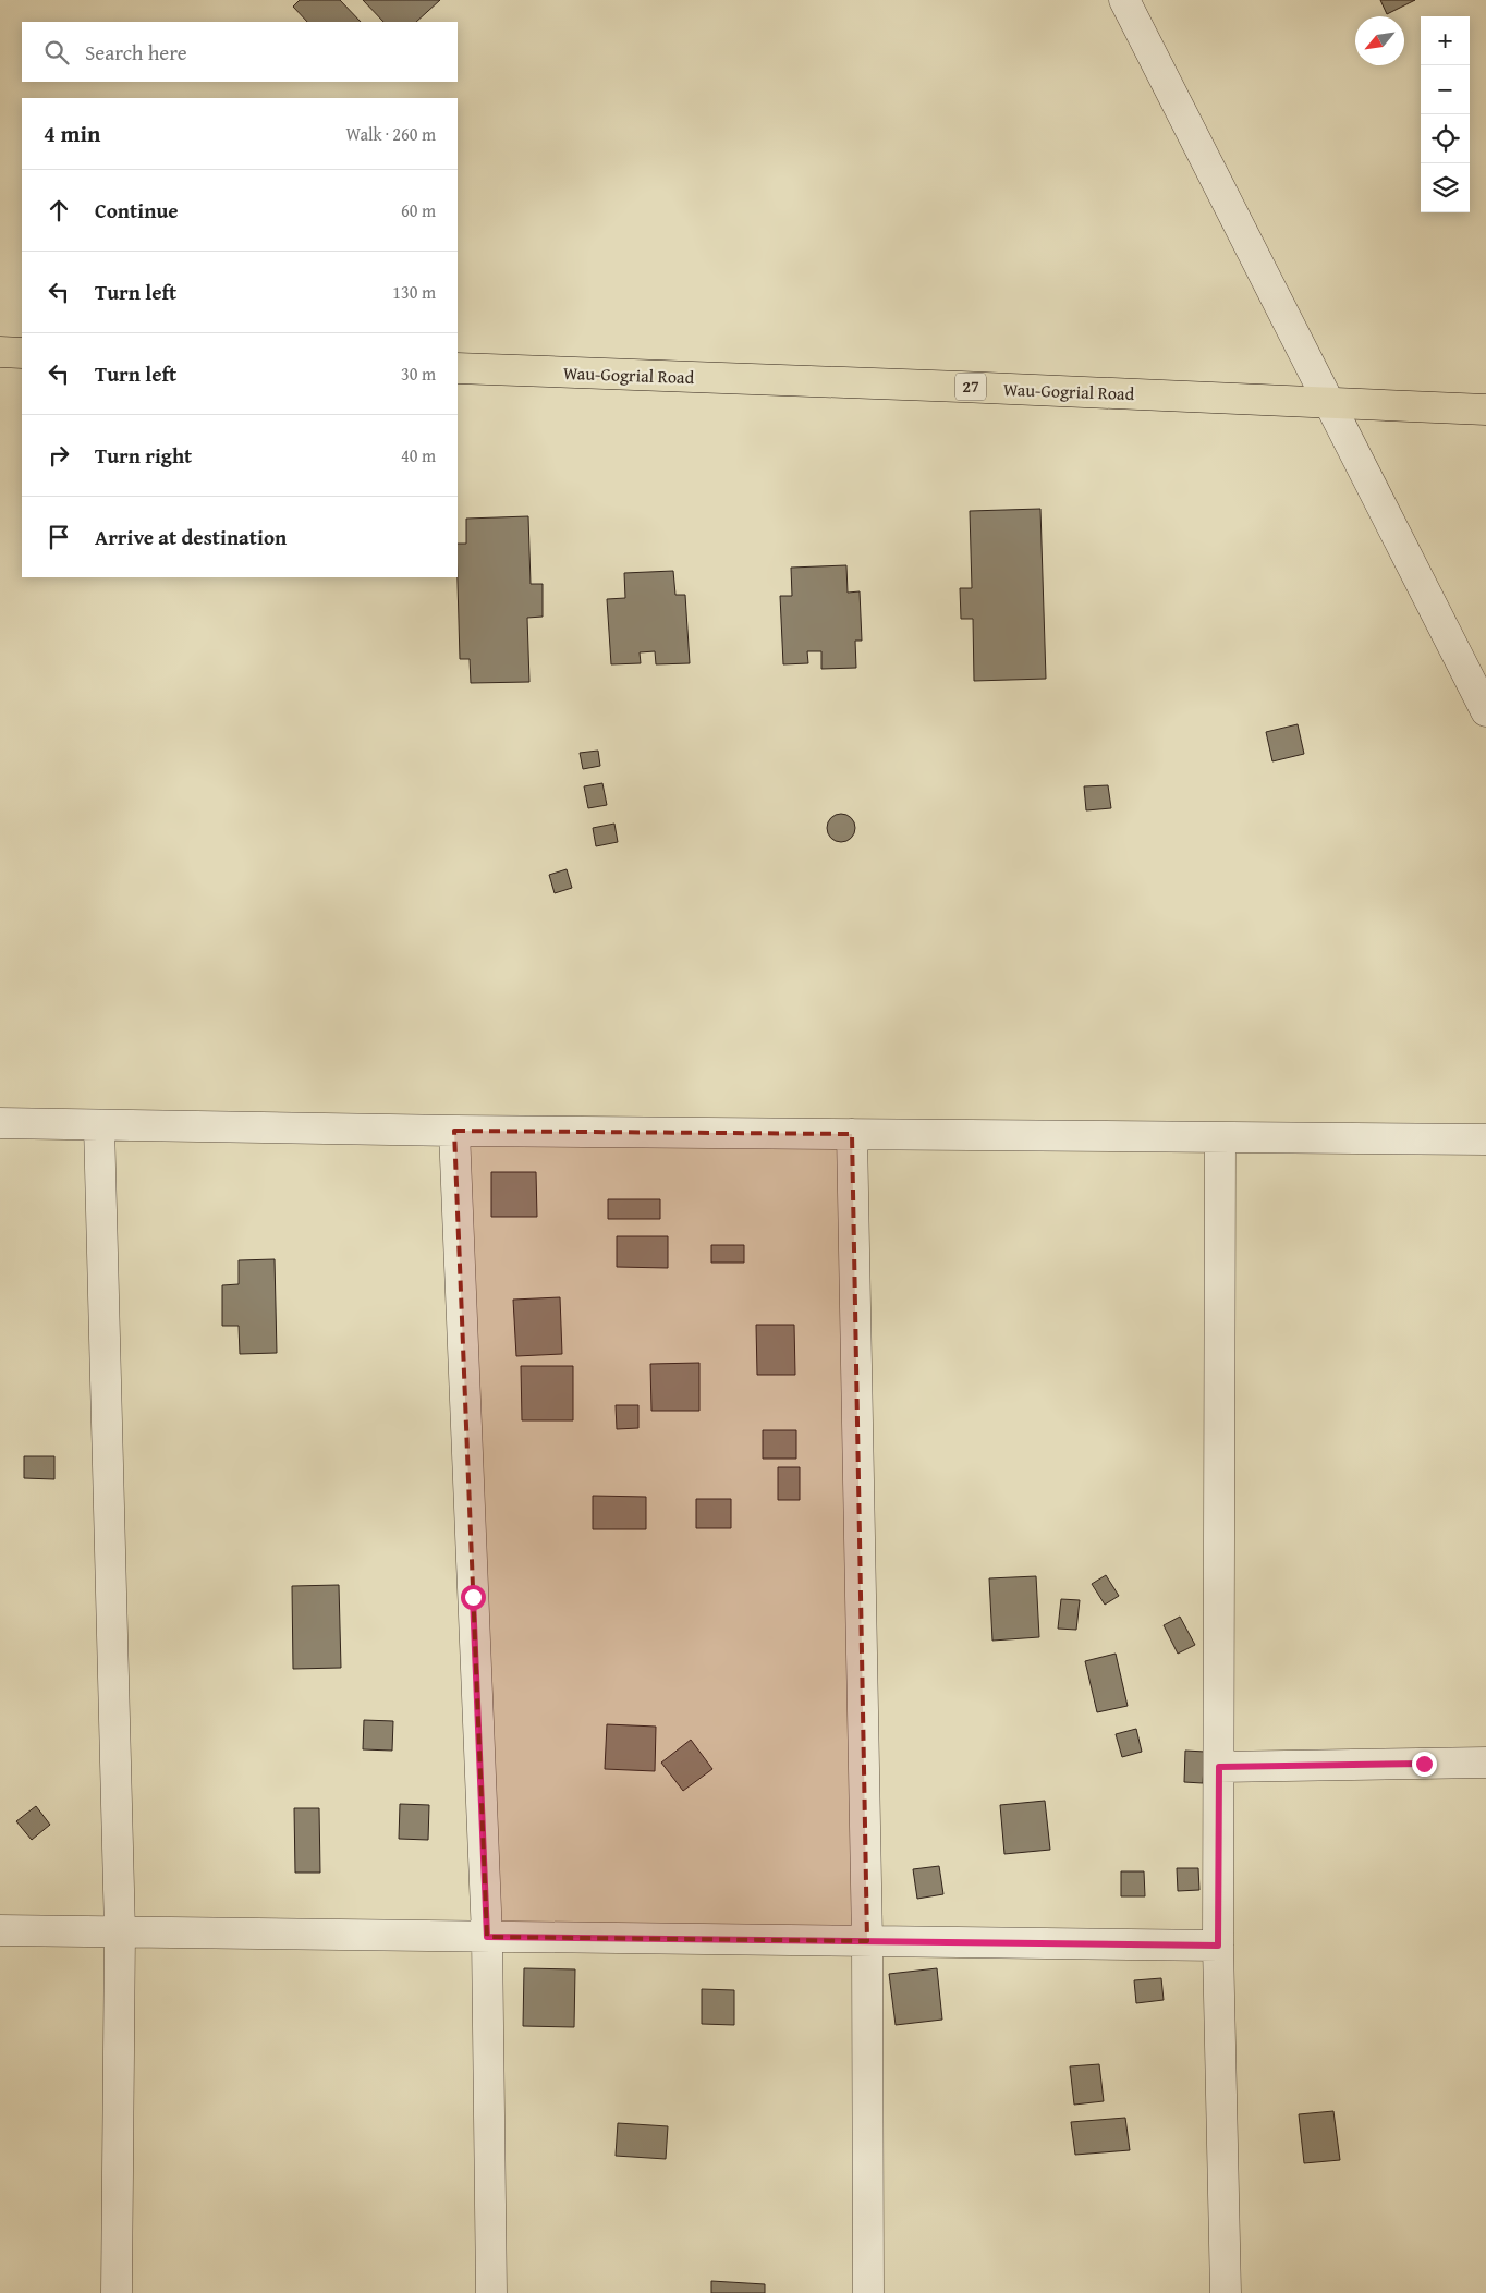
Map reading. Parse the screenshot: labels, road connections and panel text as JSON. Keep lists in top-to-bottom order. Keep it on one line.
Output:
{"streets":{"main road":["Wau-Gogrial Road","27"]},"north":"bottom left","page":{"map_buttons":["+","−"],"search":"Search here","heading":["4 min","Walk · 260 m"],"list":[["Continue","60 m"],["Turn left","130 m"],["Turn left","30 m"],["Turn right","40 m"],"Arrive at destination"]}}
